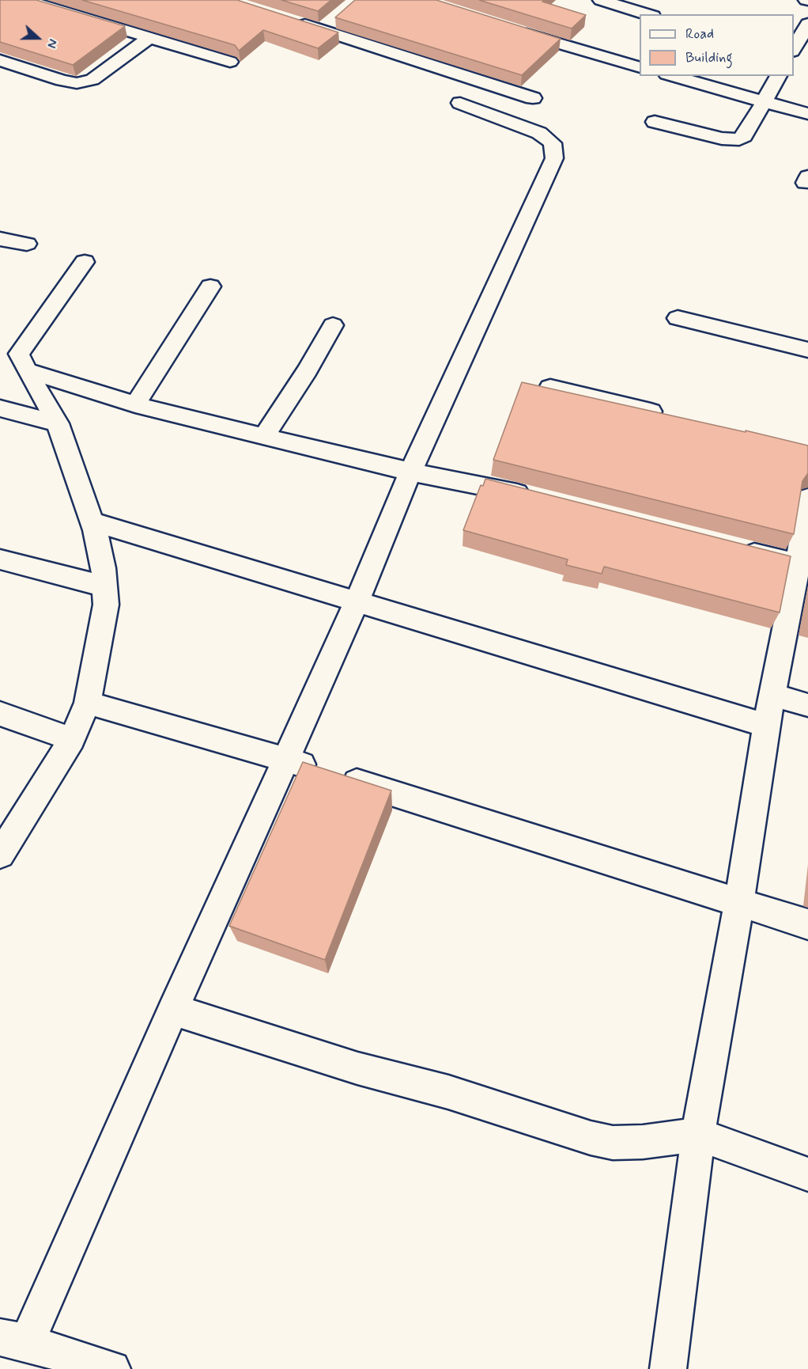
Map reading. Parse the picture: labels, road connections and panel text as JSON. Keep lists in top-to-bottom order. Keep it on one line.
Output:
{"legend":["Road","Building"],"north":"right"}
